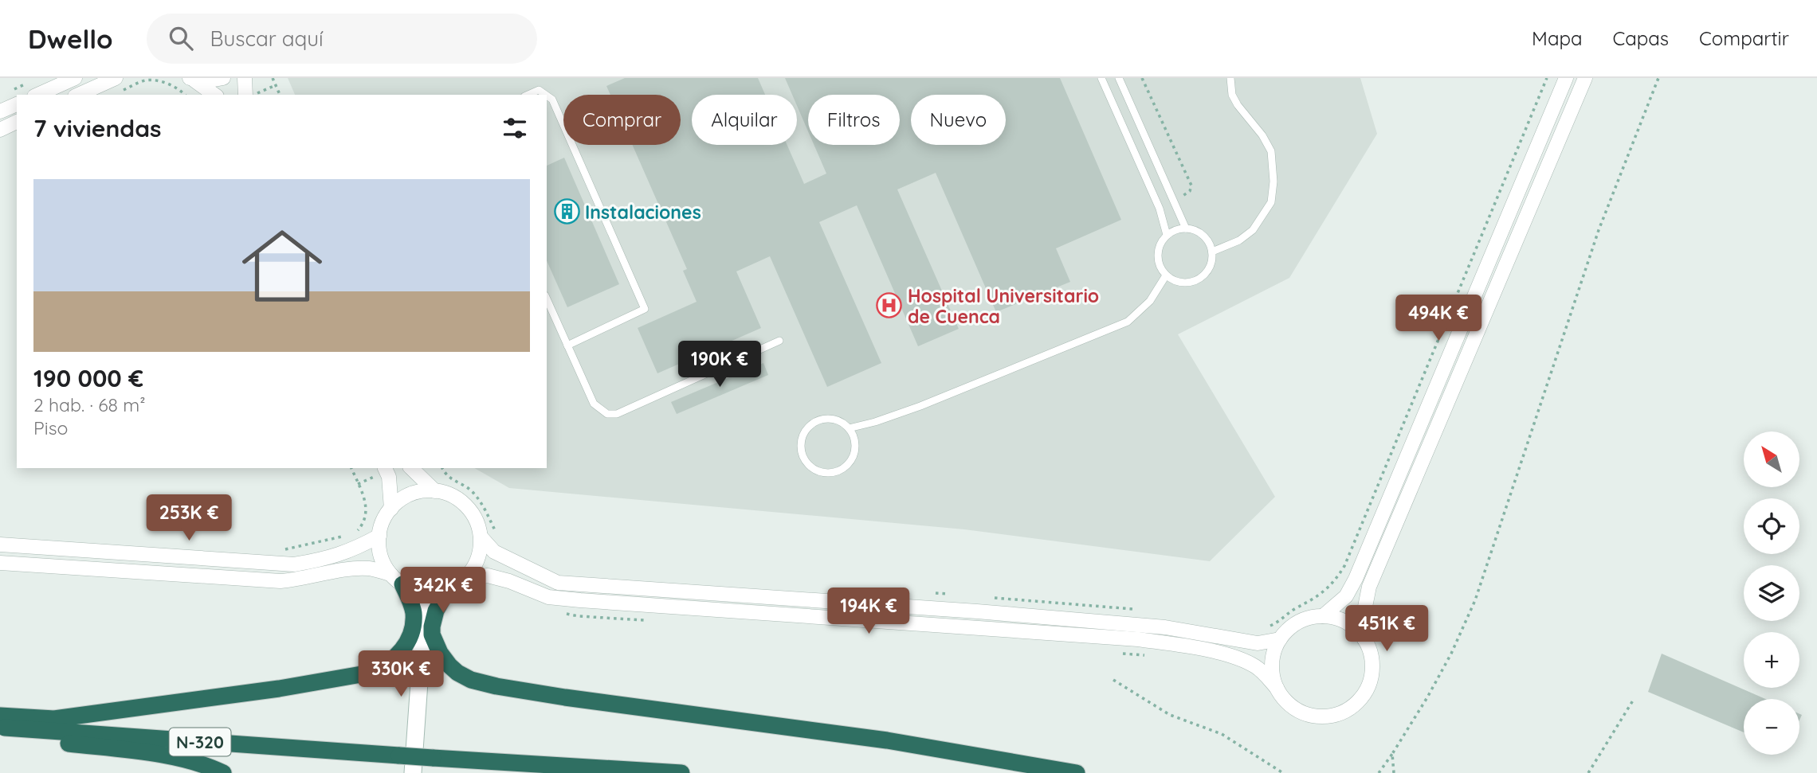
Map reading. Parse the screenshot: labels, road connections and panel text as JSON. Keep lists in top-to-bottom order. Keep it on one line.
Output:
{"streets":{"highway":["N-320"]},"places":{"building":["Instalaciones"],"hospital":["Hospital Universitario de Cuenca"]},"north":"top left","page":{"header":"Dwello","search":"Buscar aquí","nav":["Mapa","Capas","Compartir"],"chip":["Comprar","Alquilar","Filtros","Nuevo"],"heading":"7 viviendas","list":[{"name":"190 000 €","note":"2 hab. · 68 m² · Piso"}],"price":["494K €","190K €","253K €","342K €","194K €","451K €","330K €"],"map_buttons":["+","−"]}}
